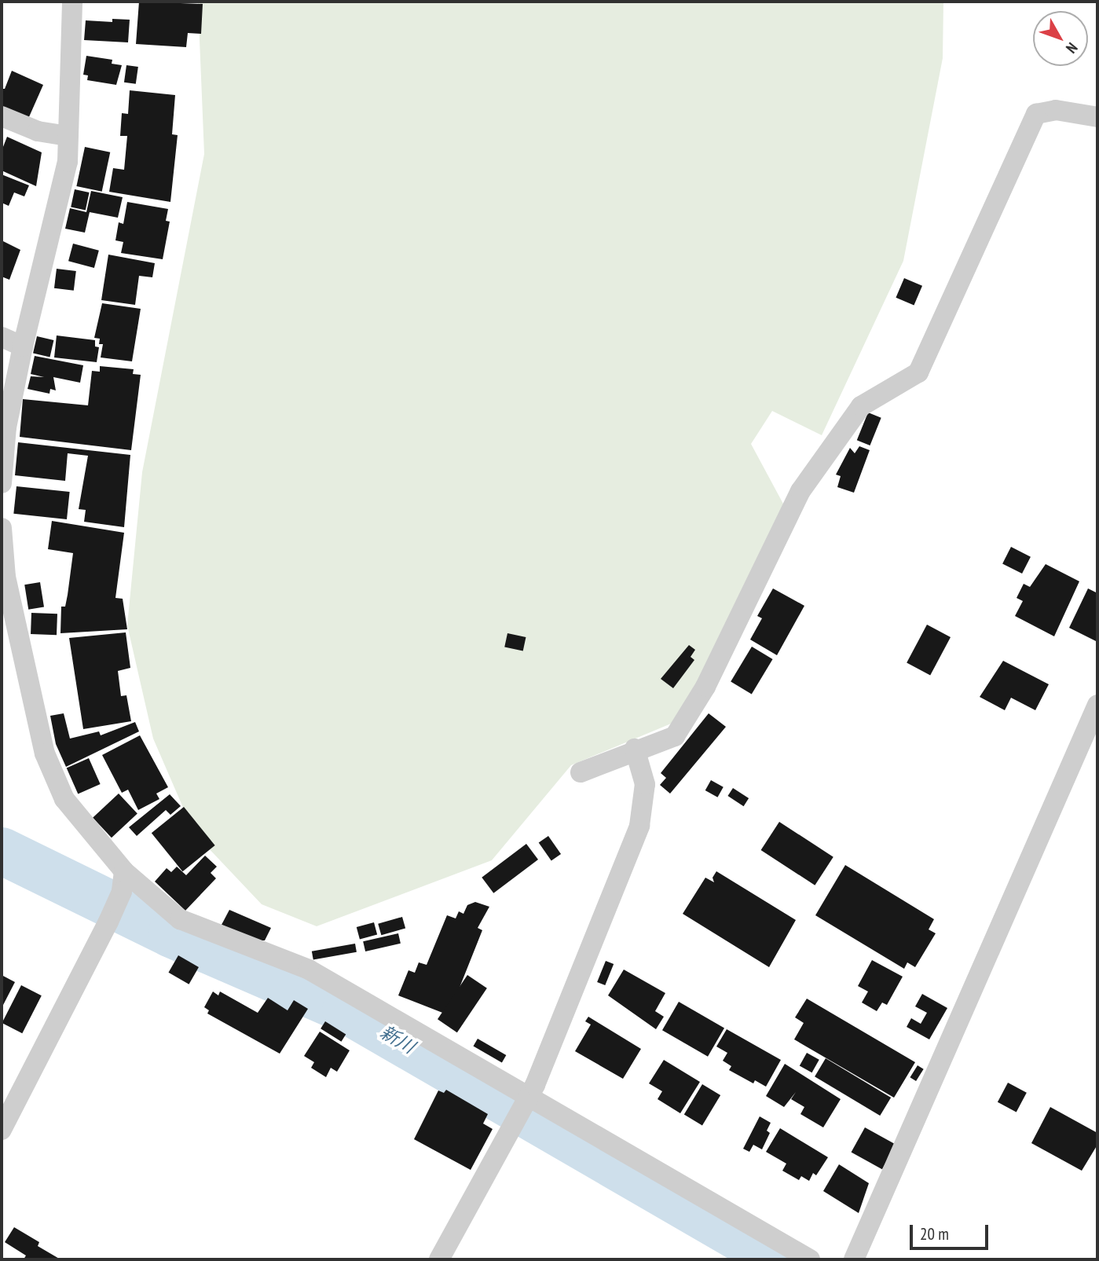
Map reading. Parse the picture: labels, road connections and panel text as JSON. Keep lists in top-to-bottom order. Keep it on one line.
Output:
{"water":["新川"],"scale_bar":"20 m","north":"bottom right"}
